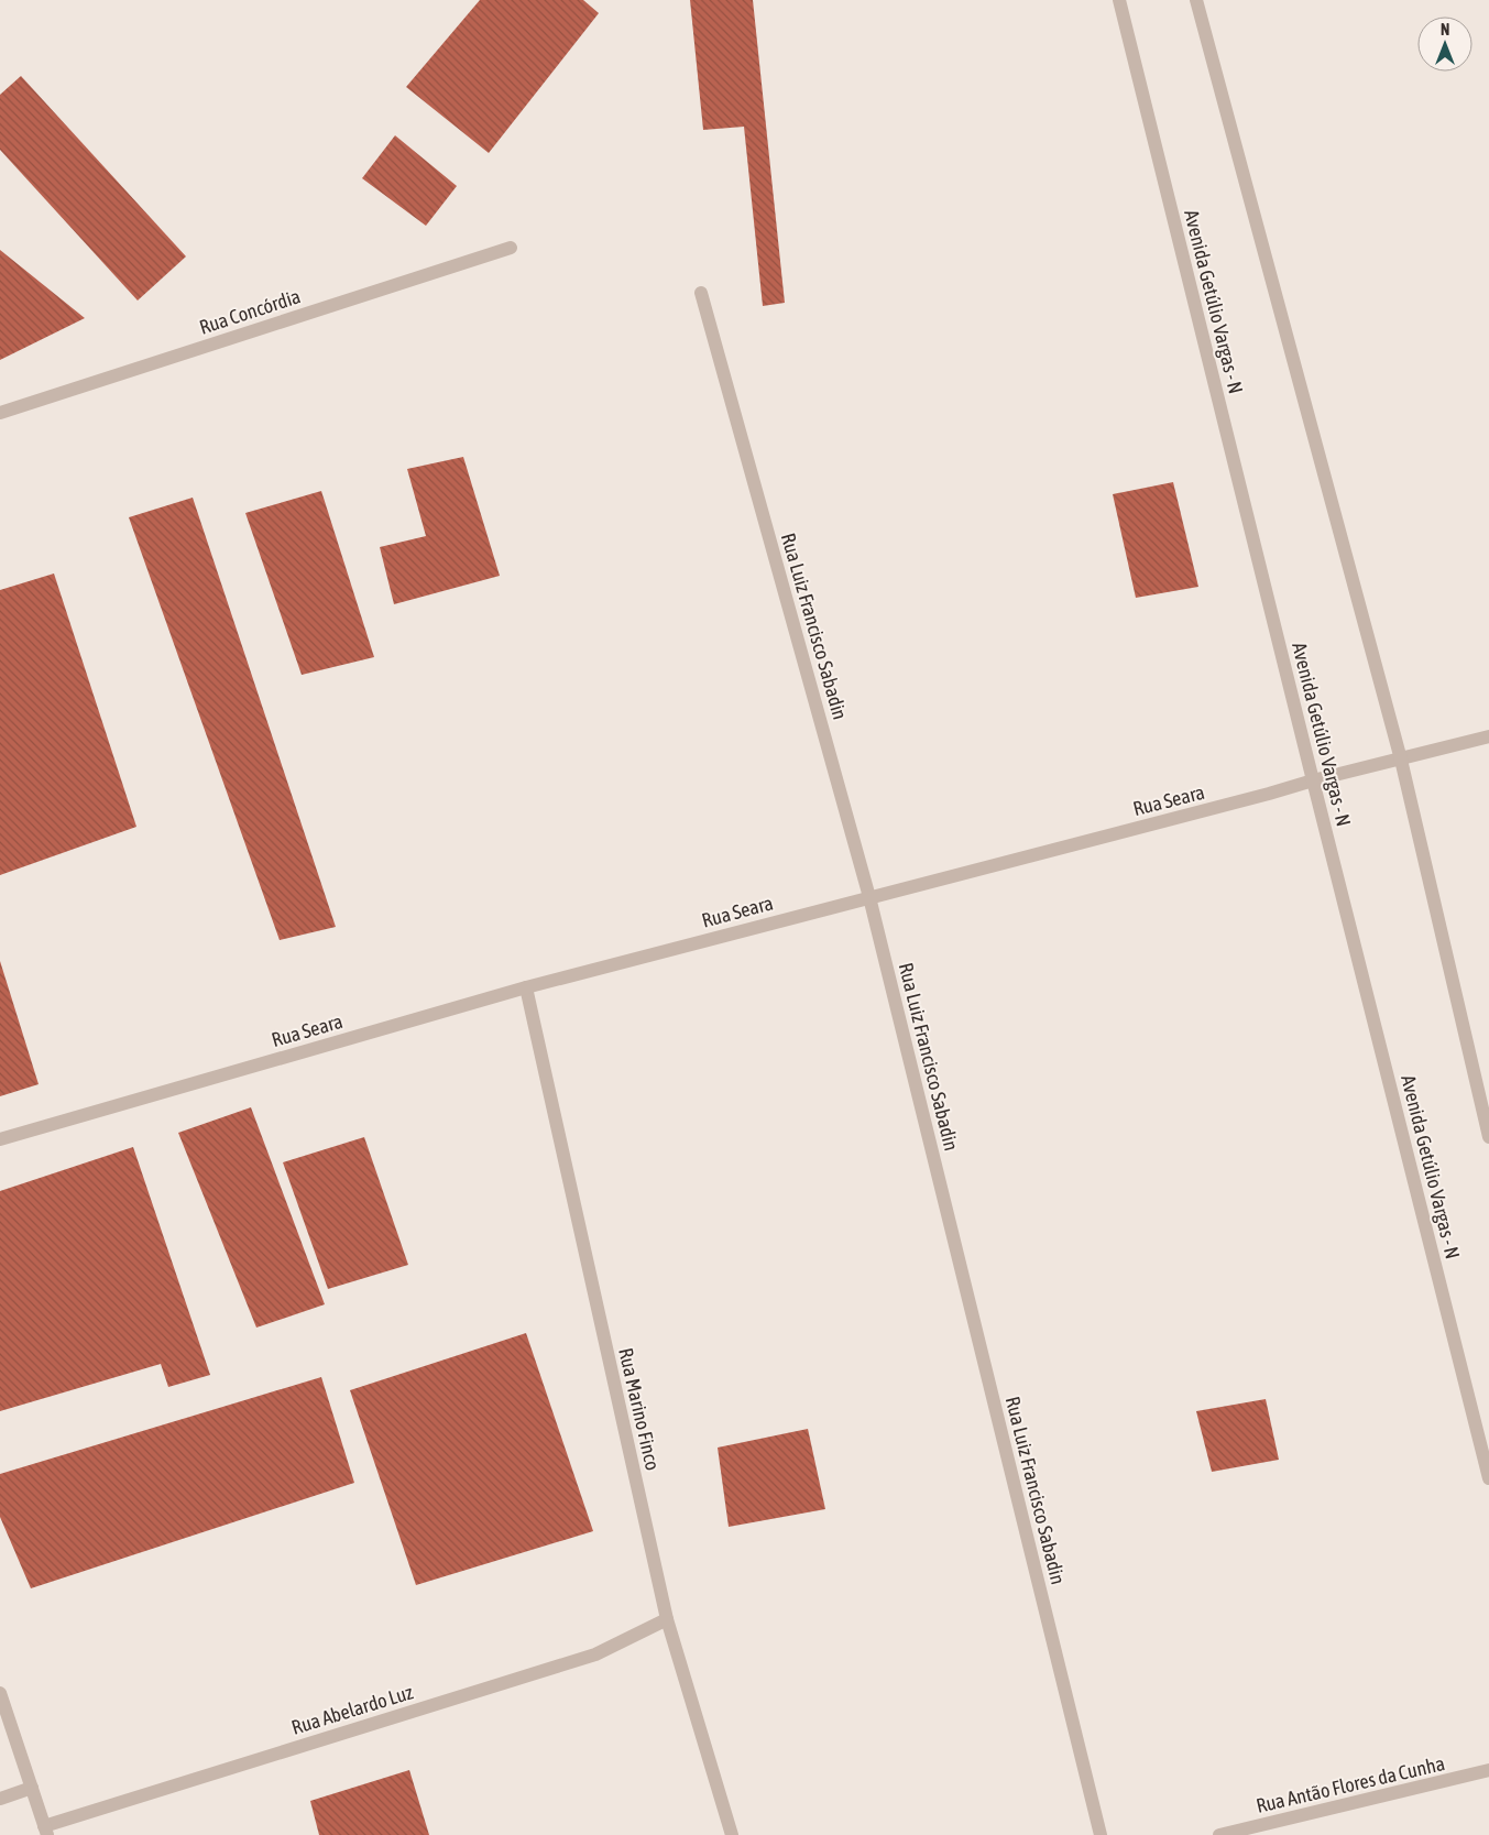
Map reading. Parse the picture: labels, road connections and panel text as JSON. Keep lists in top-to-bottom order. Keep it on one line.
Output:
{"streets":{"street":["Avenida Getúlio Vargas - N","Rua Concórdia","Rua Luiz Francisco Sabadin","Rua Seara","Rua Marino Finco","Rua Abelardo Luz","Rua Antão Flores da Cunha"]},"crossings":[["Avenida Getúlio Vargas - N","Rua Seara"],["Rua Luiz Francisco Sabadin","Rua Seara"],["Rua Seara","Rua Marino Finco"],["Rua Marino Finco","Rua Abelardo Luz"]],"north":"top"}
